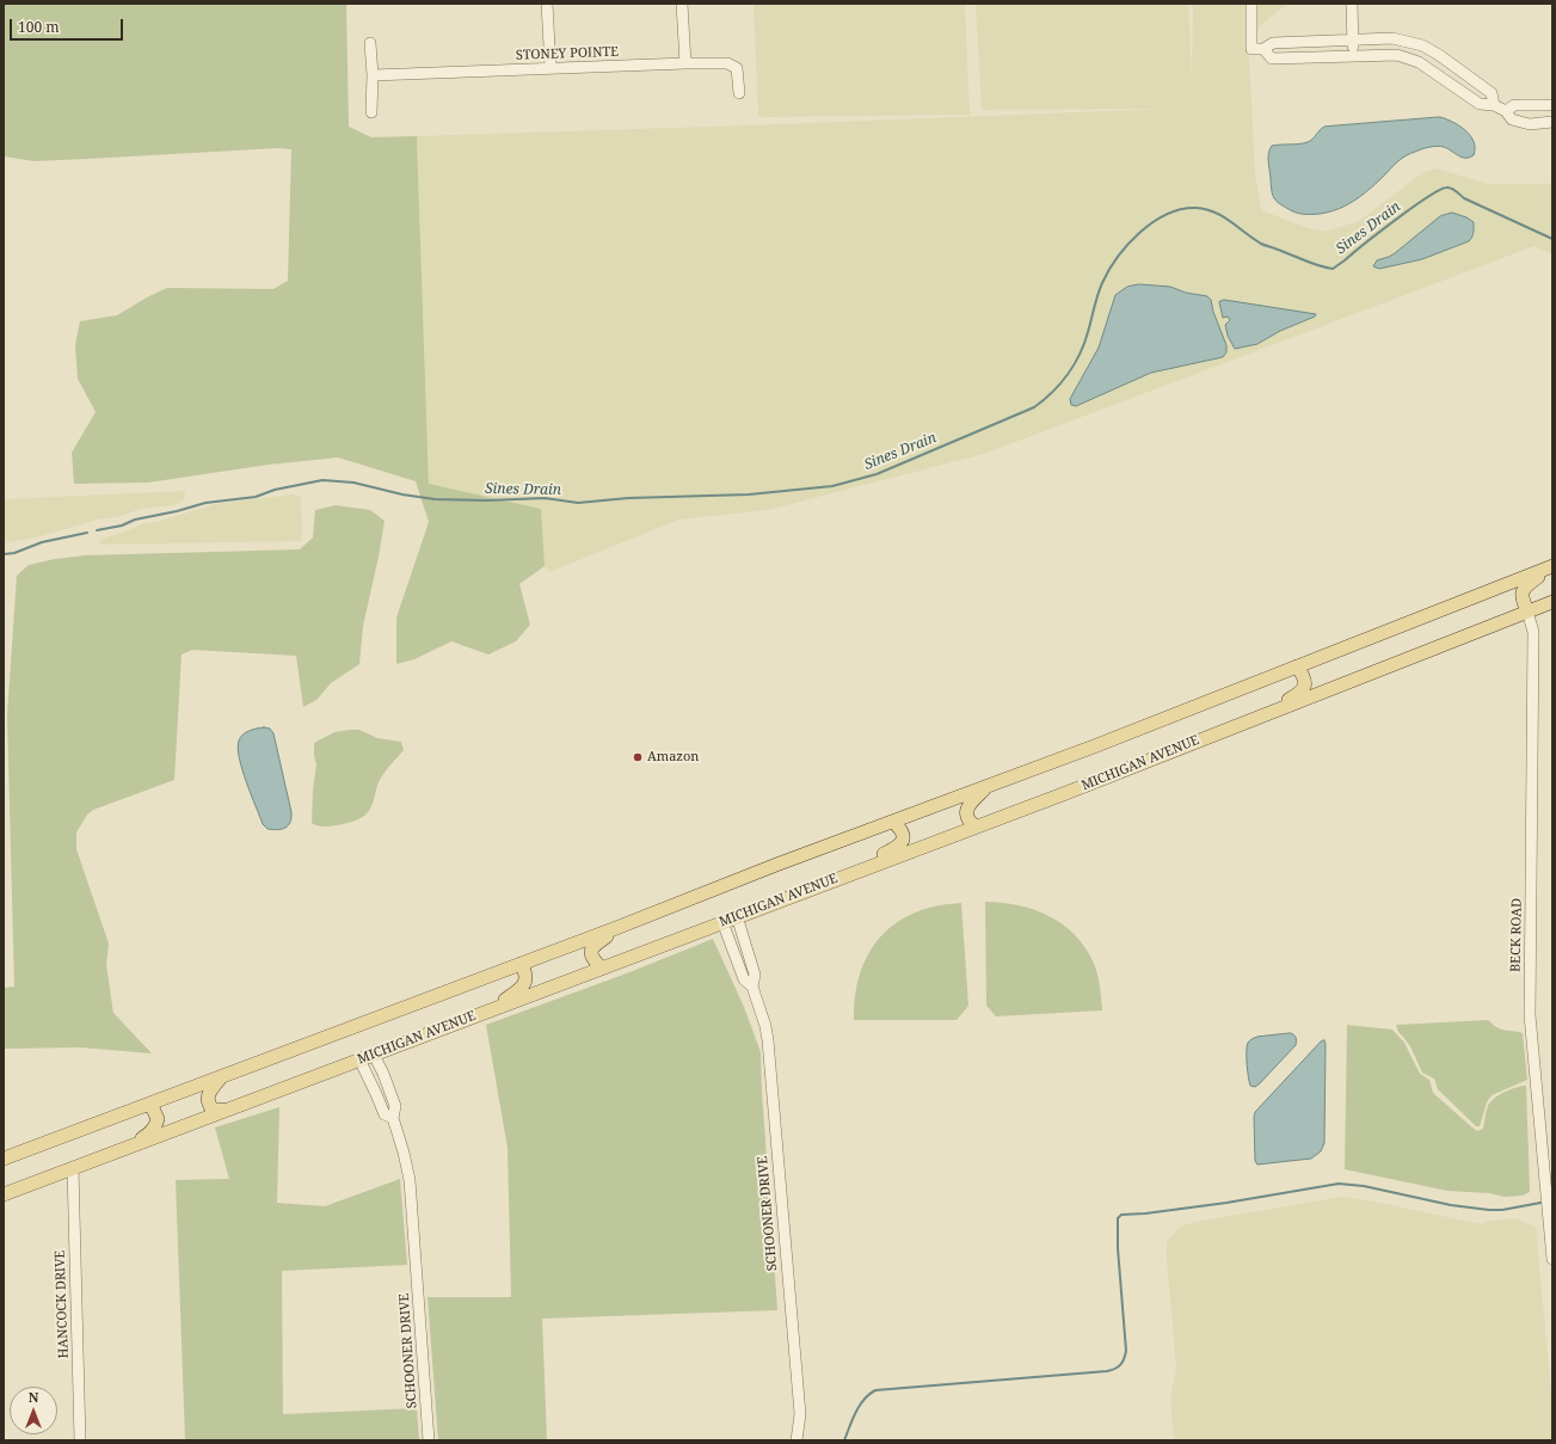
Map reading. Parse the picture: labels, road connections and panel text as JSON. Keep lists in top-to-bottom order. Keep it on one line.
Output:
{"streets":{"main road":["MICHIGAN AVENUE"],"street":["STONEY POINTE","BECK ROAD","SCHOONER DRIVE","HANCOCK DRIVE"]},"crossings":[["MICHIGAN AVENUE","BECK ROAD"],["MICHIGAN AVENUE","SCHOONER DRIVE"],["MICHIGAN AVENUE","HANCOCK DRIVE"]],"water":["Sines Drain"],"places":["Amazon"],"scale_bar":"100 m","north":"top"}
